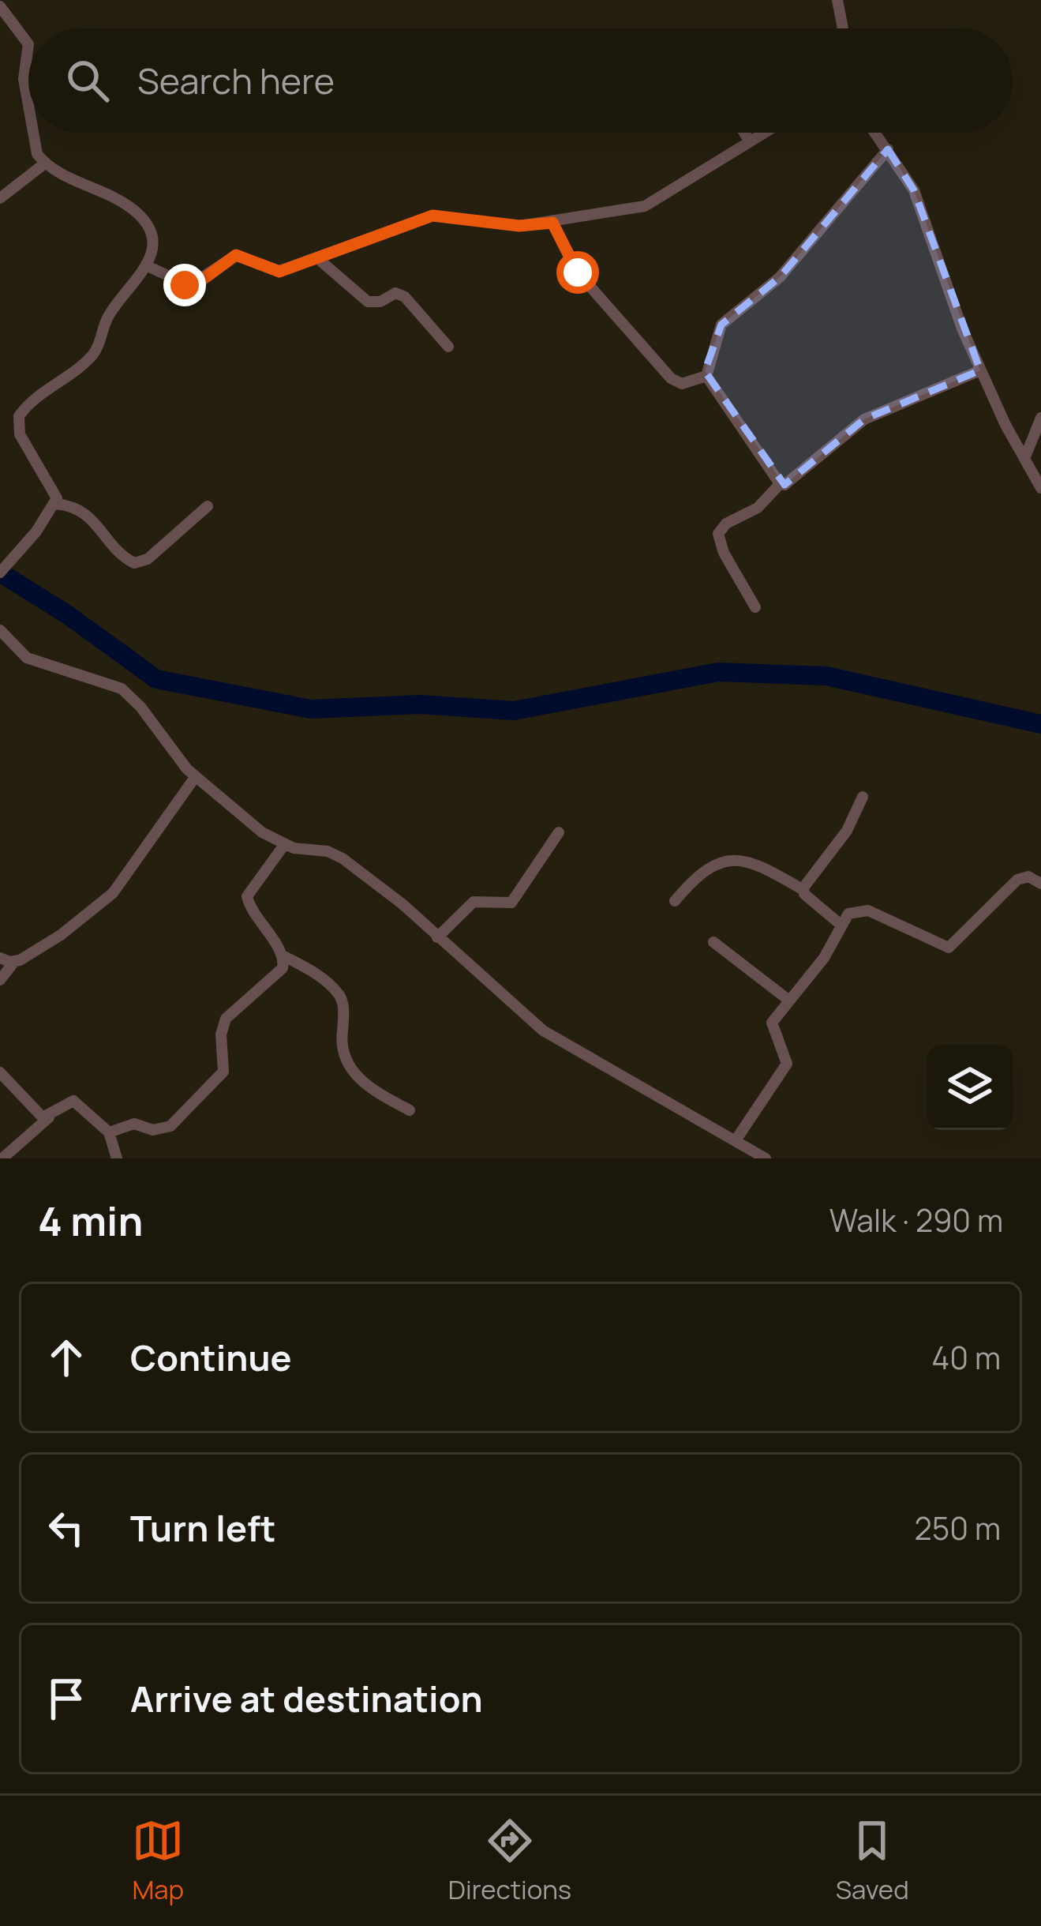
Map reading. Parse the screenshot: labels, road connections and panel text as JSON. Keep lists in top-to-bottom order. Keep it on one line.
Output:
{"page":{"search":"Search here","heading":["4 min","Walk · 290 m"],"list":[["Continue","40 m"],["Turn left","250 m"],"Arrive at destination"],"nav":["Map","Directions","Saved"]}}
